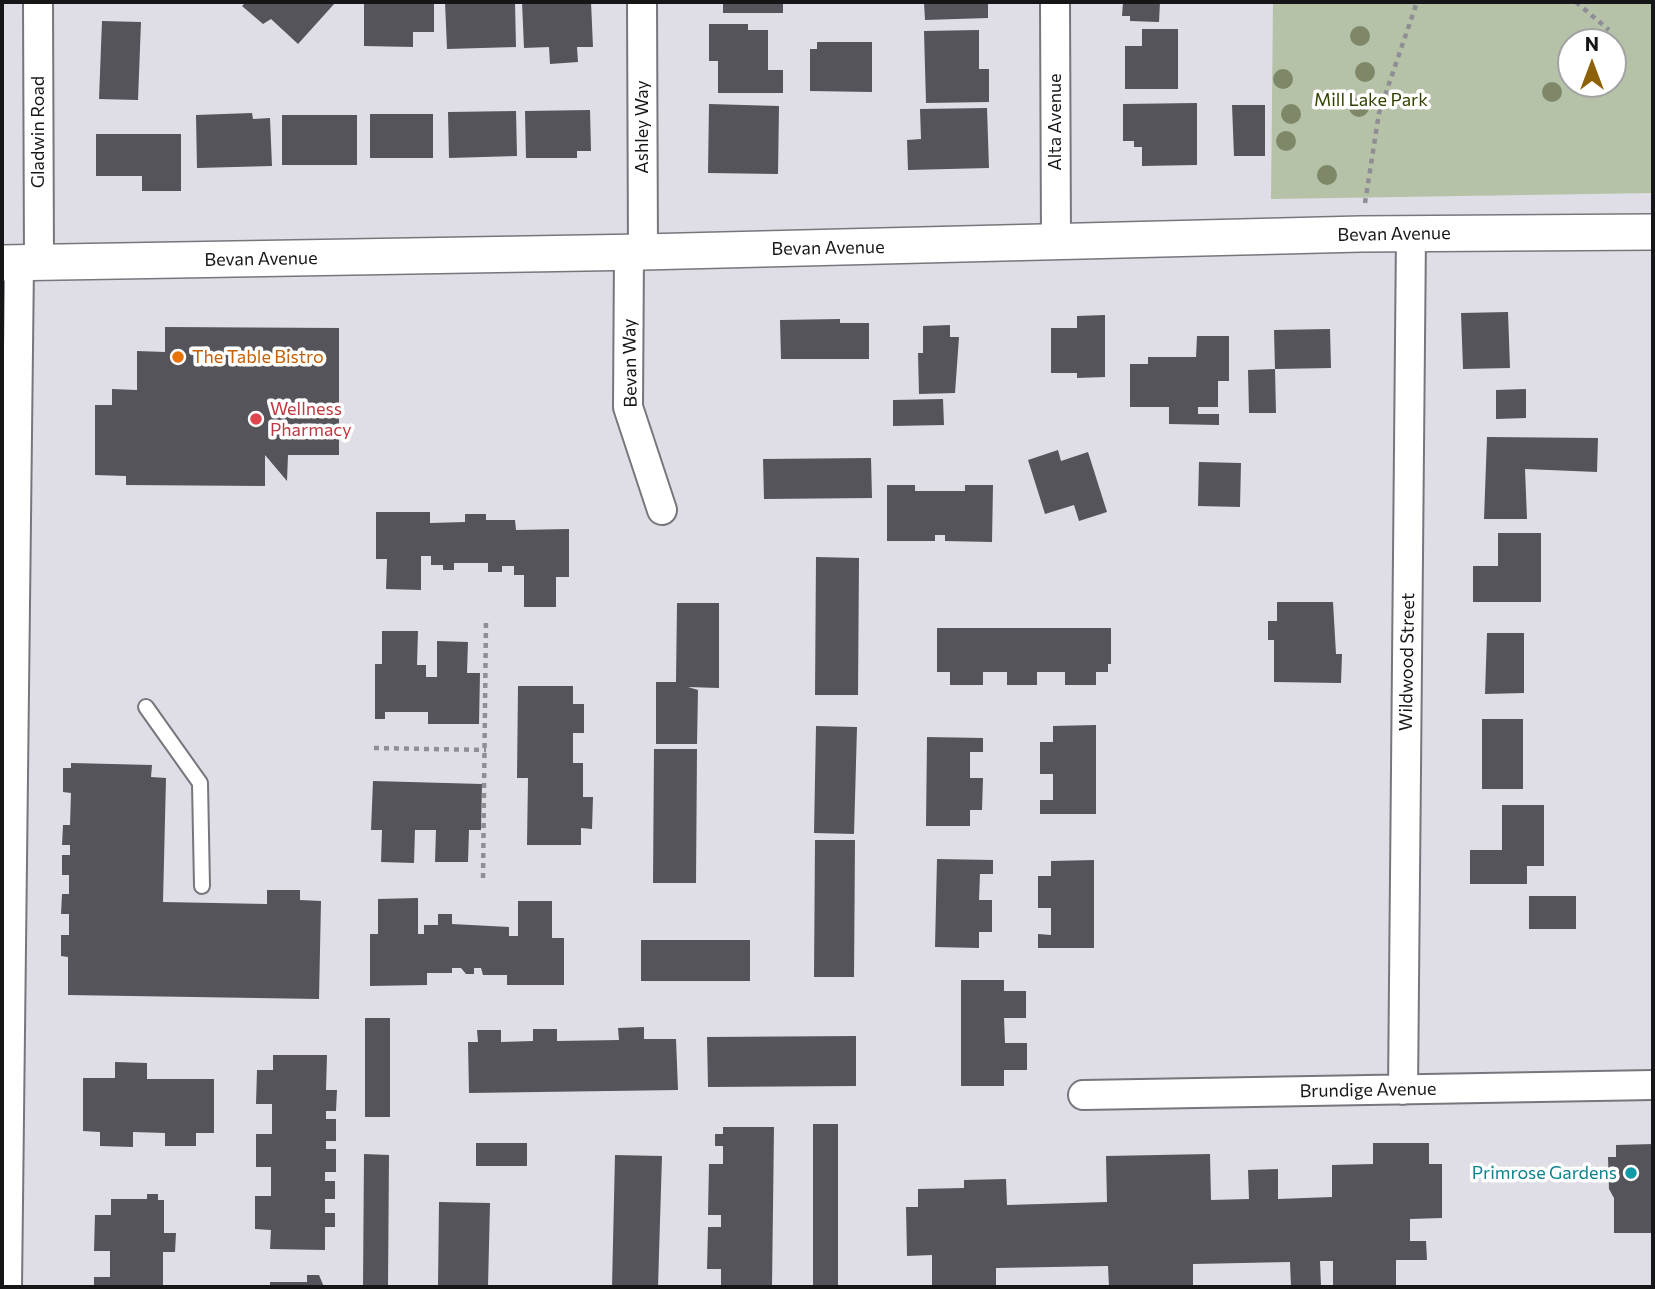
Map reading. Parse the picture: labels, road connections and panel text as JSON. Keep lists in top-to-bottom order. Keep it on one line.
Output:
{"streets":{"street":["Alta Avenue","Ashley Way","Gladwin Road","Bevan Avenue","Bevan Way","Wildwood Street","Brundige Avenue"]},"crossings":[["Alta Avenue","Bevan Avenue"],["Ashley Way","Bevan Avenue"],["Ashley Way","Bevan Way"],["Gladwin Road","Bevan Avenue"],["Bevan Avenue","Bevan Way"],["Bevan Avenue","Wildwood Street"],["Wildwood Street","Brundige Avenue"]],"parks":["Mill Lake Park"],"places":["The Table Bistro","Wellness Pharmacy","Primrose Gardens"],"north":"top"}
